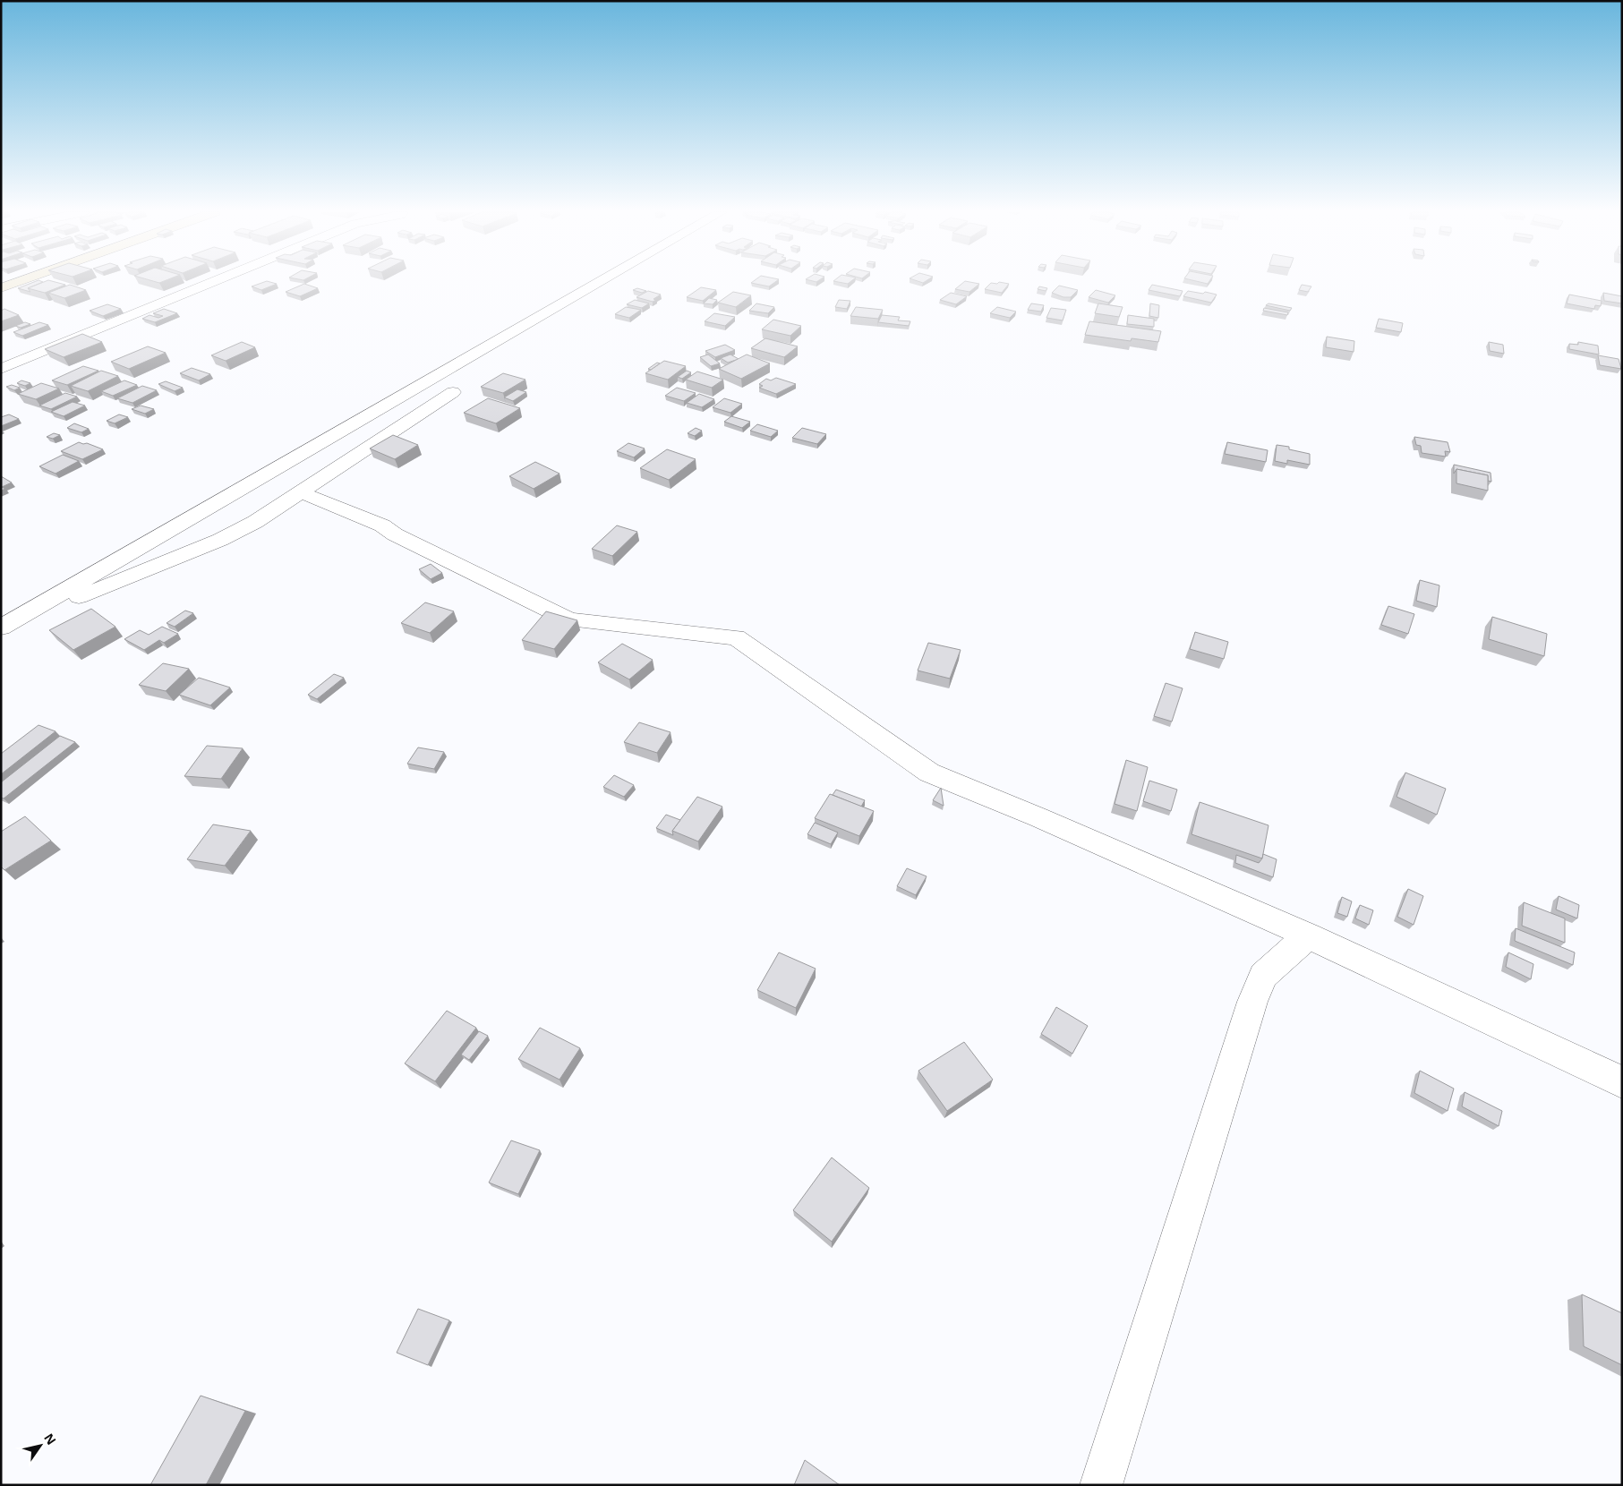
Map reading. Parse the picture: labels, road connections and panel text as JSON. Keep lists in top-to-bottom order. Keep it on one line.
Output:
{"north":"top right"}
